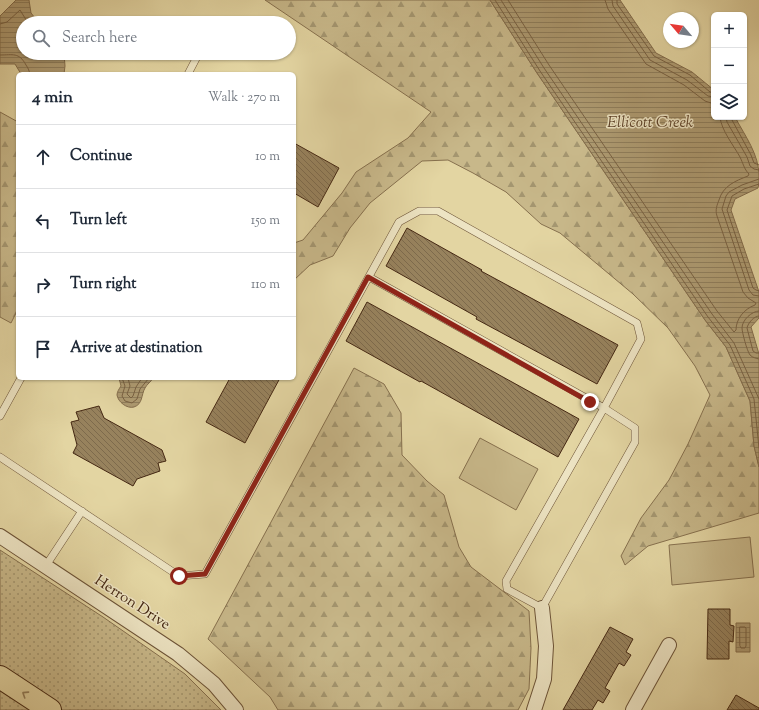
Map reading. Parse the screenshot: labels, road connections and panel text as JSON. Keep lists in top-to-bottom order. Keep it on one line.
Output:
{"streets":{"street":["Herron Drive"]},"water":["Ellicott Creek"],"north":"top left","page":{"map_buttons":["+","−"],"search":"Search here","heading":["4 min","Walk · 270 m"],"list":[["Continue","10 m"],["Turn left","150 m"],["Turn right","110 m"],"Arrive at destination"]}}
